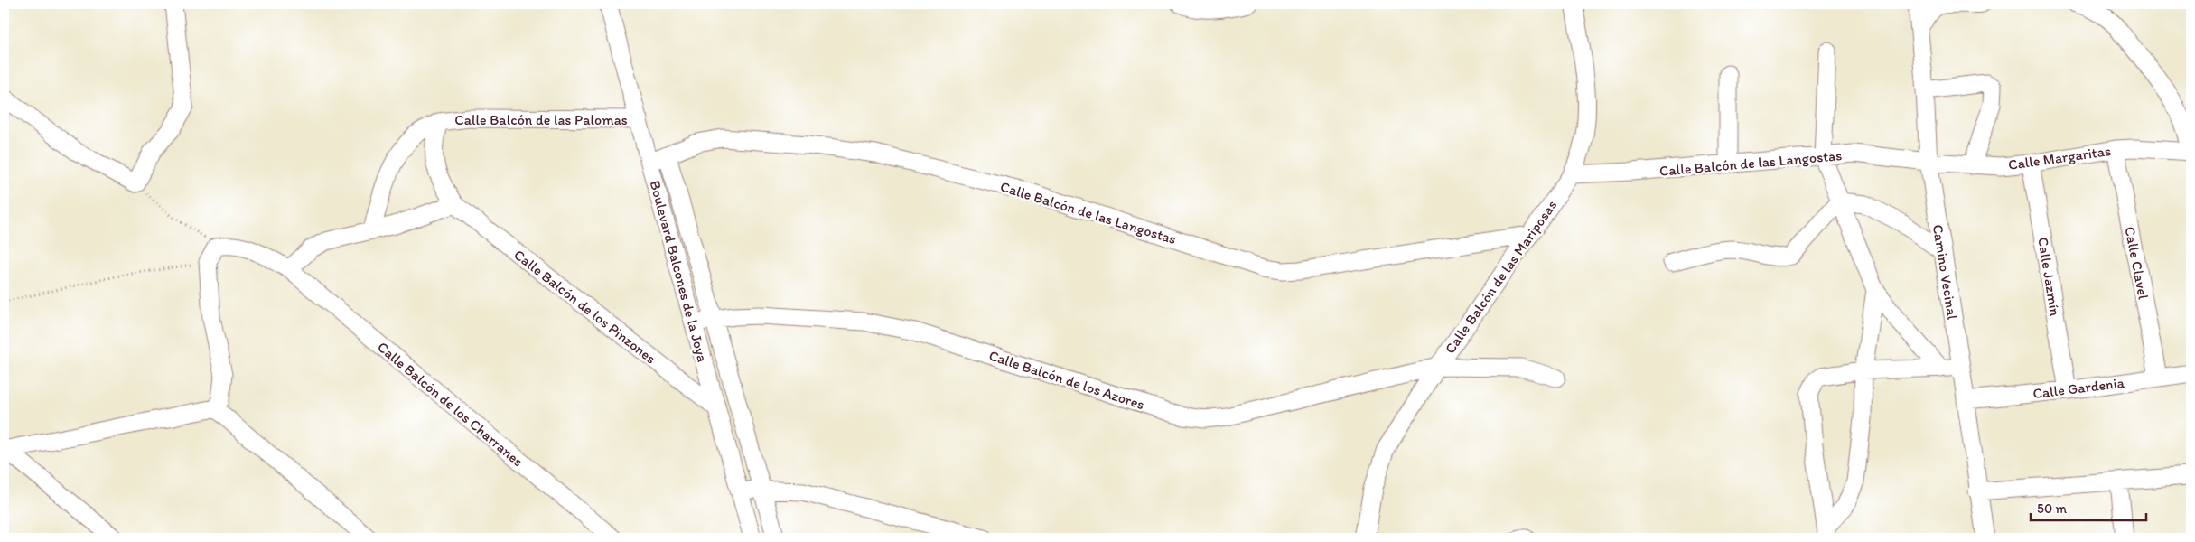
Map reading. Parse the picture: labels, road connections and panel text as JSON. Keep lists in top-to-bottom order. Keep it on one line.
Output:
{"streets":{"street":["Calle Balcón de las Palomas","Calle Margaritas","Calle Balcón de las Langostas","Calle Clavel","Boulevard Balcones de la Joya","Camino Vecinal","Calle Balcón de las Mariposas","Calle Jazmín","Calle Balcón de los Pinzones","Calle Balcón de los Azores","Calle Gardenia","Calle Balcón de los Charranes"]},"crossings":[["Calle Balcón de las Palomas","Boulevard Balcones de la Joya"],["Calle Balcón de las Palomas","Calle Balcón de los Pinzones"],["Calle Margaritas","Calle Balcón de las Langostas"],["Calle Margaritas","Calle Clavel"],["Calle Margaritas","Camino Vecinal"],["Calle Margaritas","Calle Jazmín"],["Calle Balcón de las Langostas","Boulevard Balcones de la Joya"],["Calle Balcón de las Langostas","Camino Vecinal"],["Calle Balcón de las Langostas","Calle Balcón de las Mariposas"],["Calle Clavel","Calle Gardenia"],["Boulevard Balcones de la Joya","Calle Balcón de los Pinzones"],["Boulevard Balcones de la Joya","Calle Balcón de los Azores"],["Camino Vecinal","Calle Gardenia"],["Calle Balcón de las Mariposas","Calle Balcón de los Azores"],["Calle Jazmín","Calle Gardenia"]],"scale_bar":"50 m"}
